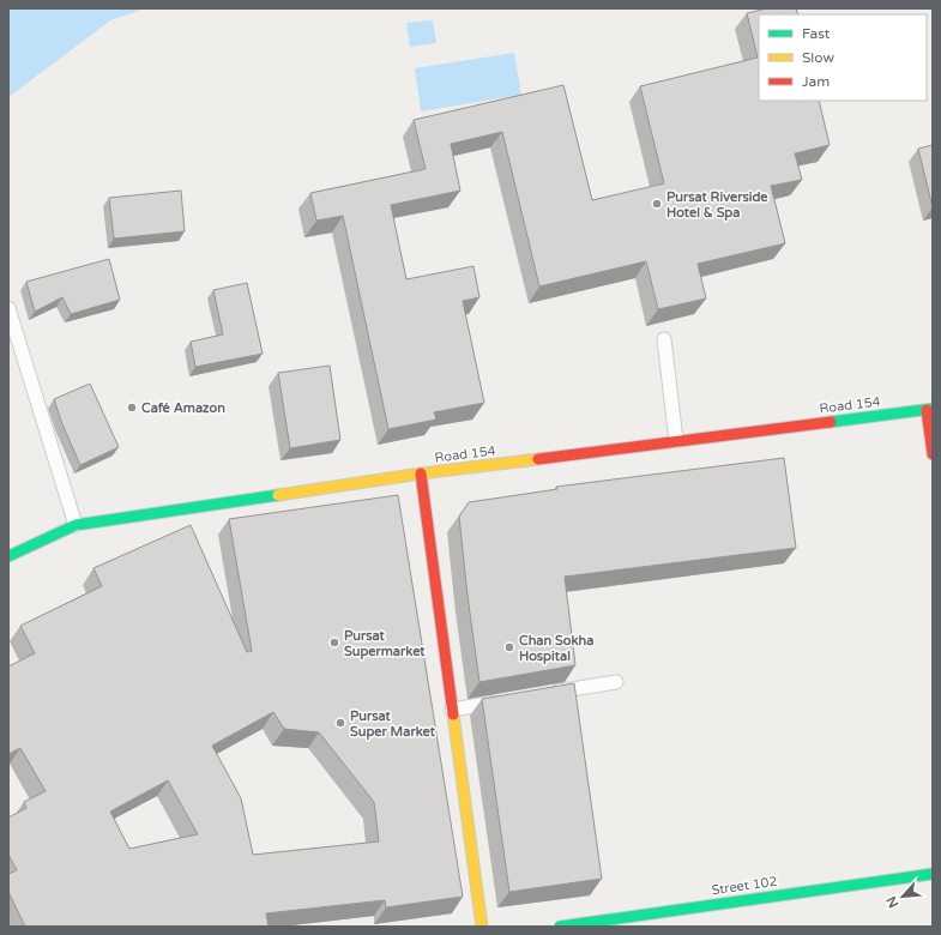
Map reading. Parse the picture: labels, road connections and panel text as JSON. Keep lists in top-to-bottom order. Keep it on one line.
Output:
{"streets":{"main road":["Road 154","Street 102"]},"places":["Pursat Riverside Hotel & Spa","Café Amazon","Pursat Supermarket","Chan Sokha Hospital","Pursat Super Market"],"legend":["Fast","Slow","Jam"],"north":"bottom left"}
